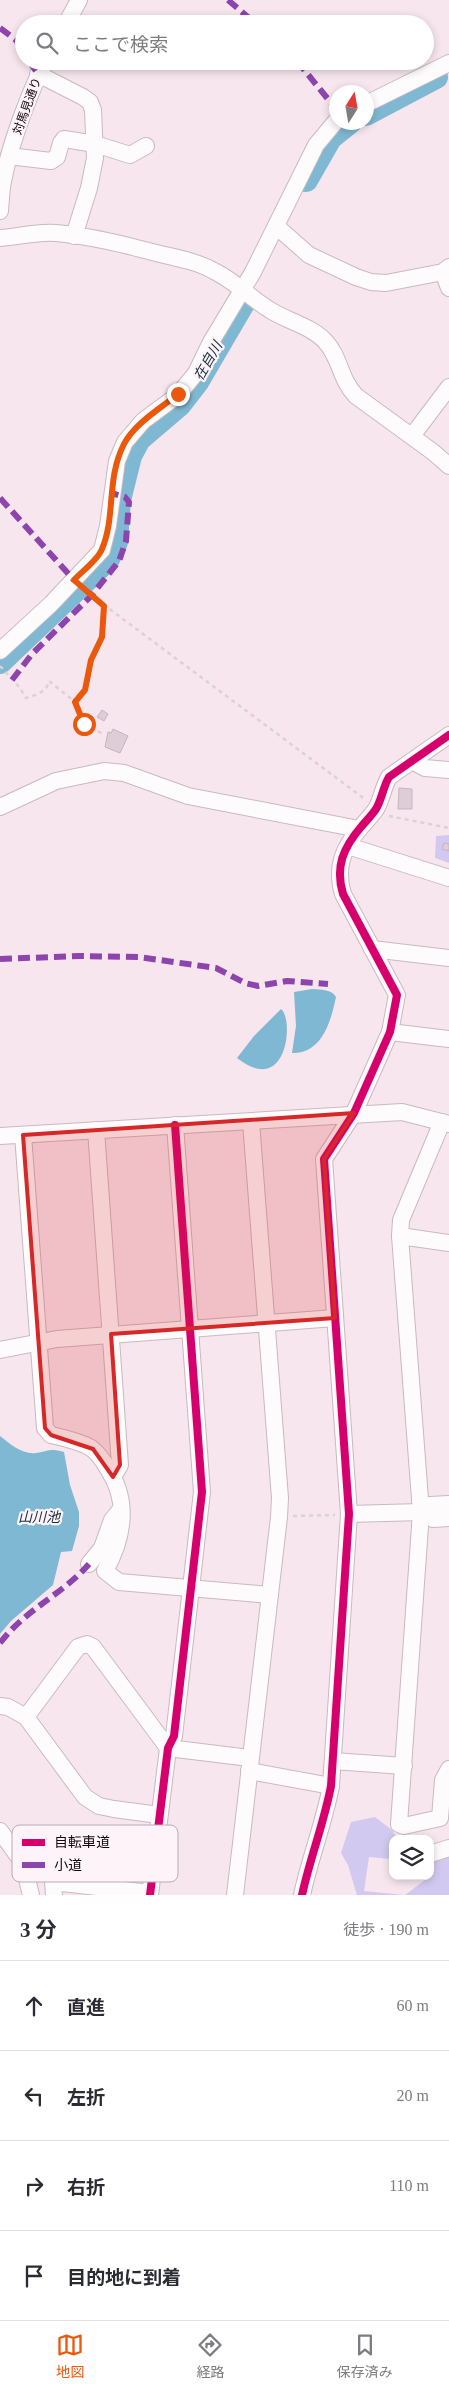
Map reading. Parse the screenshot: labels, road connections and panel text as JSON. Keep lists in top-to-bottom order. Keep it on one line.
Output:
{"streets":{"street":["対馬見通り"]},"water":["在自川","山川池"],"legend":["自転車道","小道"],"north":"top","page":{"search":"ここで検索","heading":["3 分","徒歩 · 190 m"],"list":[["直進","60 m"],["左折","20 m"],["右折","110 m"],"目的地に到着"],"nav":["地図","経路","保存済み"]}}
